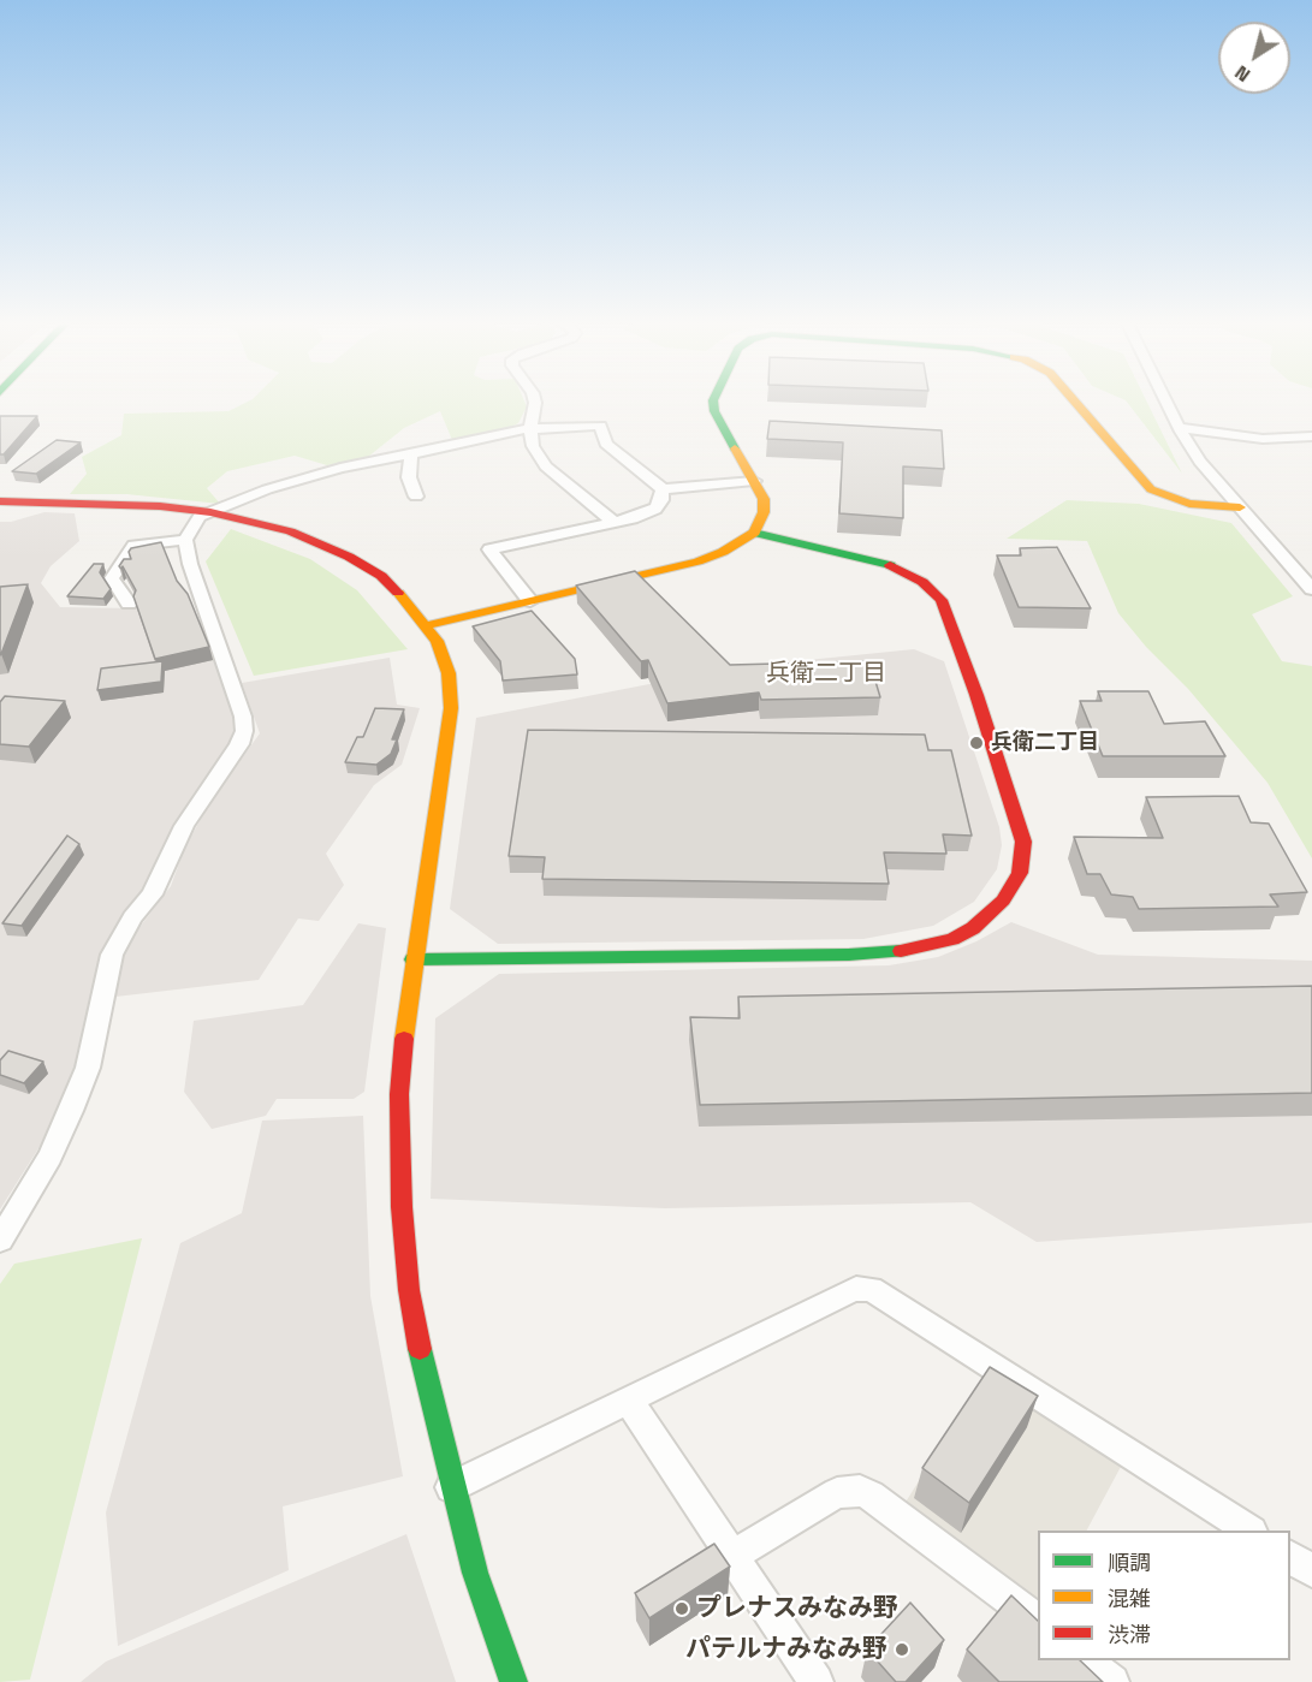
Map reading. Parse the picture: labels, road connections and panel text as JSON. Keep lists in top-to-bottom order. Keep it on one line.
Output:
{"districts":["兵衛二丁目"],"places":["兵衛二丁目","プレナスみなみ野","パテルナみなみ野"],"legend":["順調","混雑","渋滞"],"north":"bottom left"}
